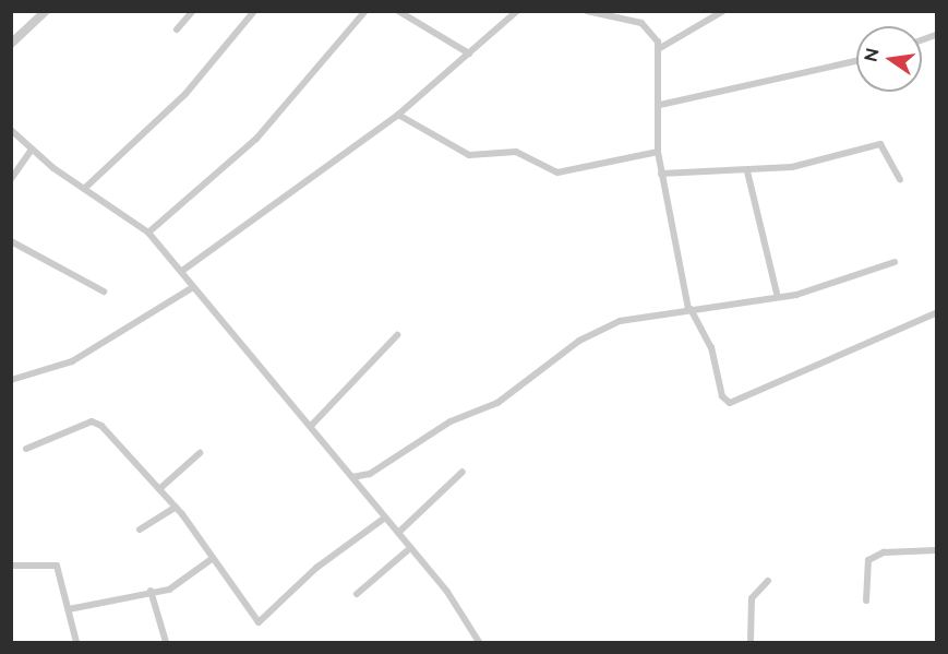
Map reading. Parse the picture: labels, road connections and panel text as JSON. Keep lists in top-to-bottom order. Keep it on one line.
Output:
{"north":"left"}
